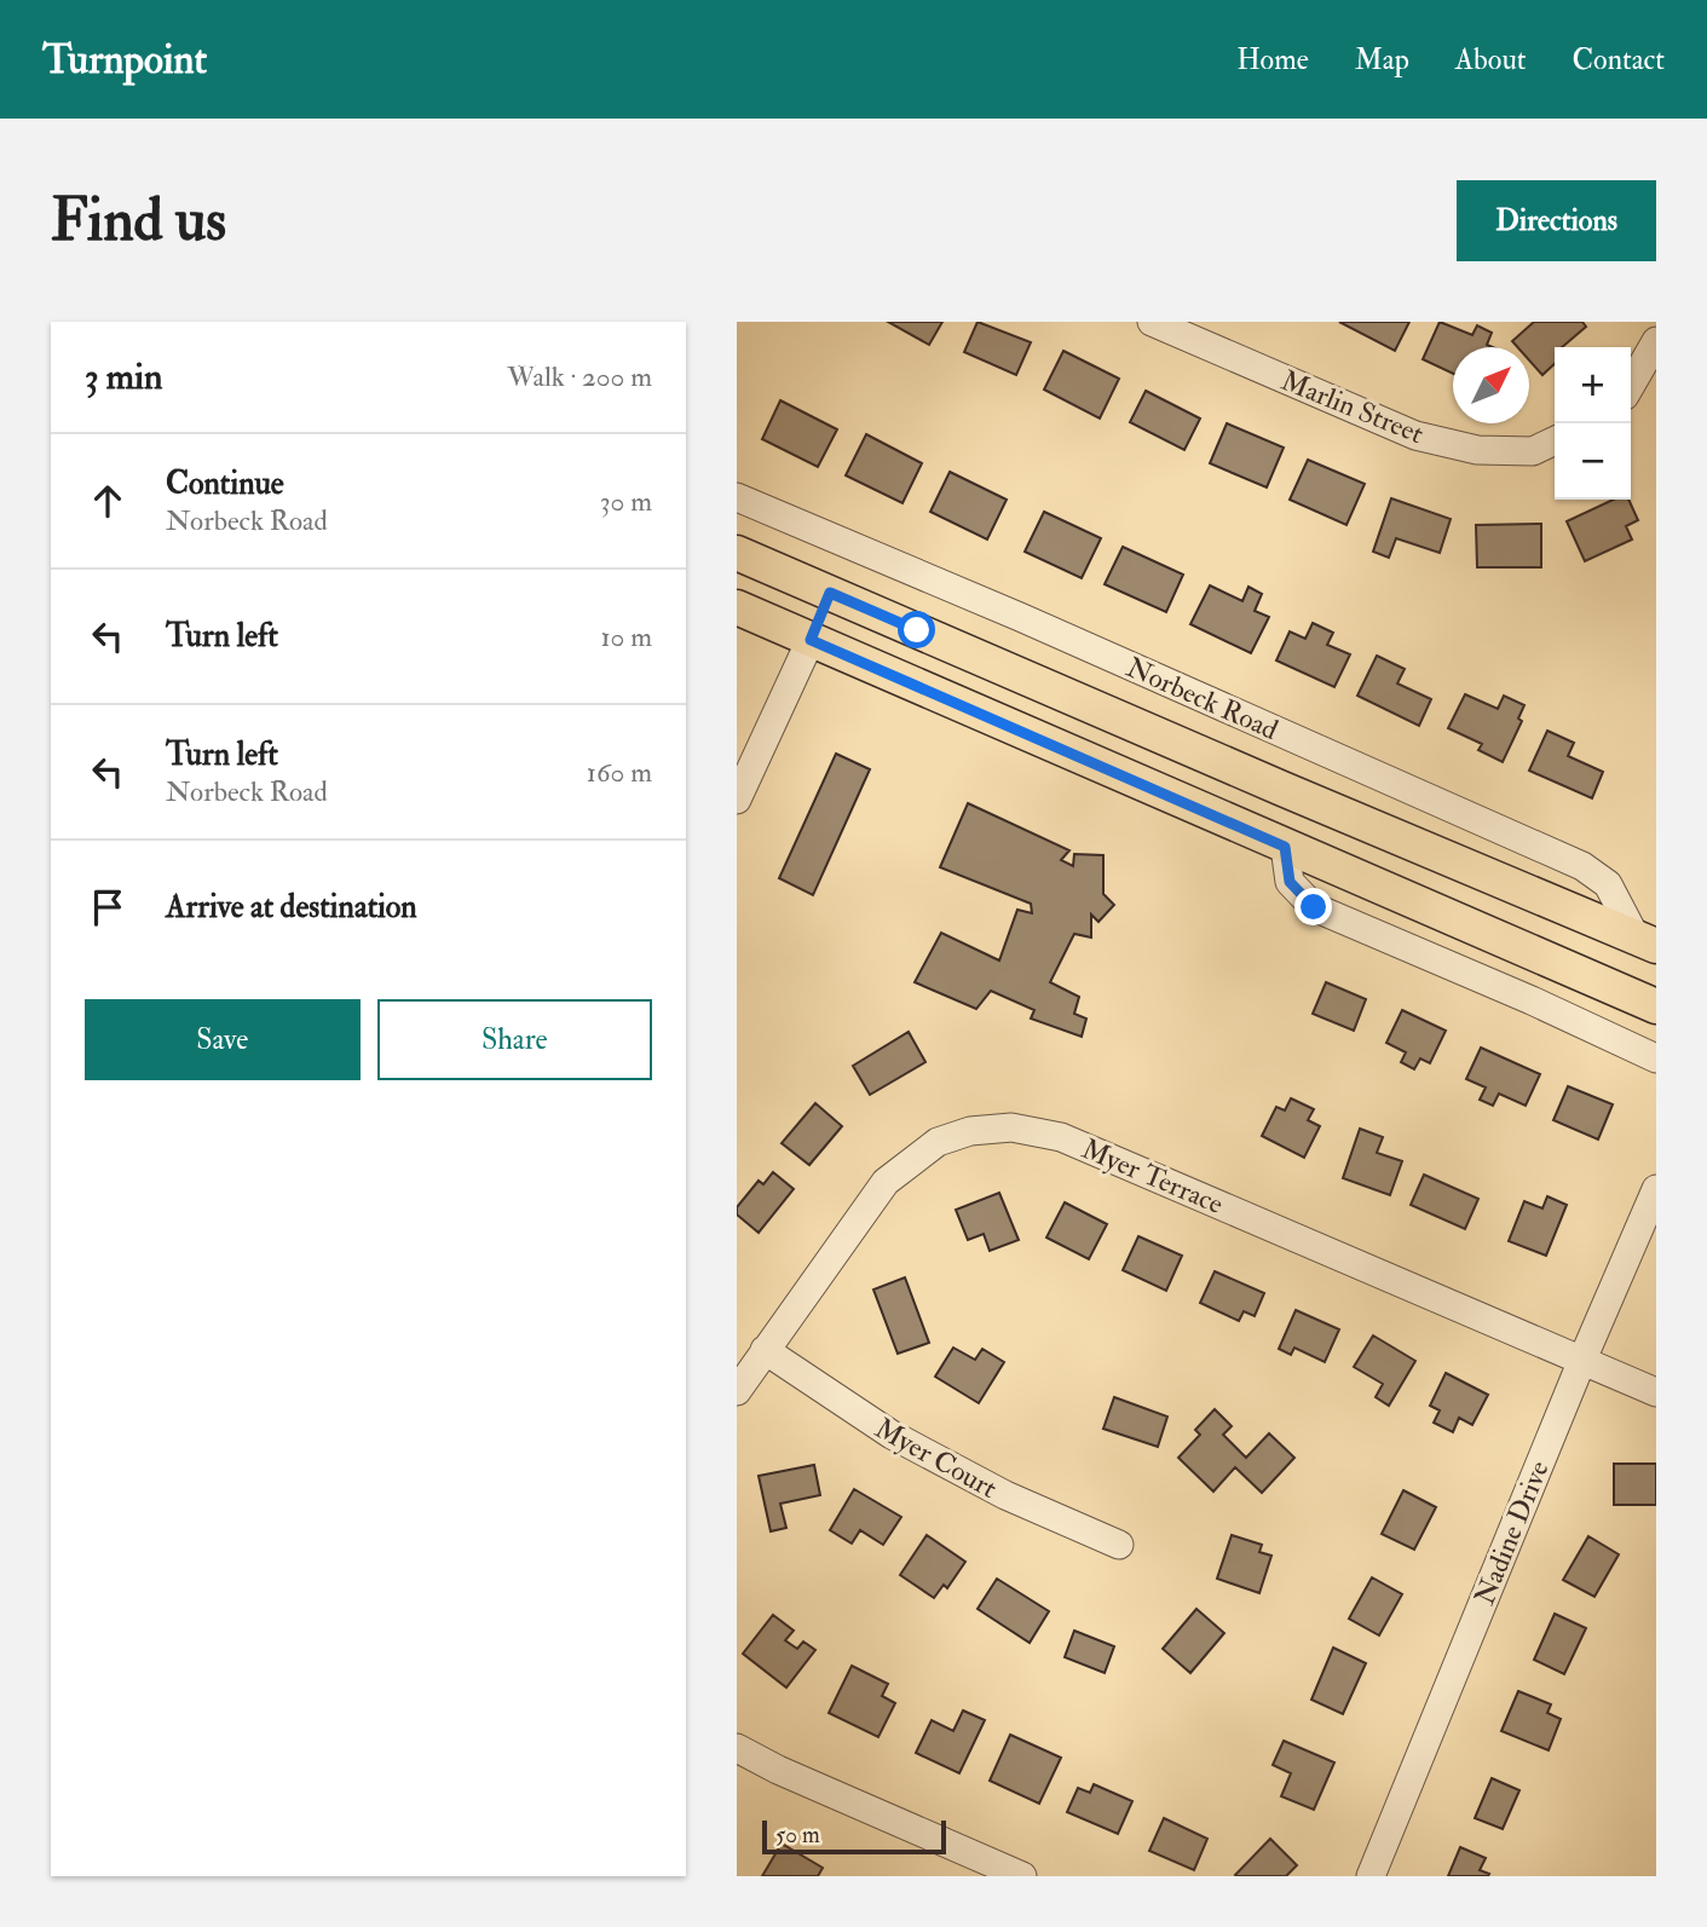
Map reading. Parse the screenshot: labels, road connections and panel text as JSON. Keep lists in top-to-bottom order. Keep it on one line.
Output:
{"streets":{"main road":["Norbeck Road"],"street":["Marlin Street","Myer Terrace","Myer Court","Nadine Drive"]},"crossings":[["Myer Terrace","Myer Court"],["Myer Terrace","Nadine Drive"]],"scale_bar":"50 m","north":"top right","page":{"header":"Turnpoint","nav":["Home","Map","About","Contact"],"buttons":["Directions",["Save","Share"]],"title":"Find us","heading":["3 min","Walk · 200 m"],"map_buttons":["+","−"],"list":[["Continue","Norbeck Road","30 m"],["Turn left","10 m"],["Turn left","Norbeck Road","160 m"],"Arrive at destination"],"scale":"50 m"}}
